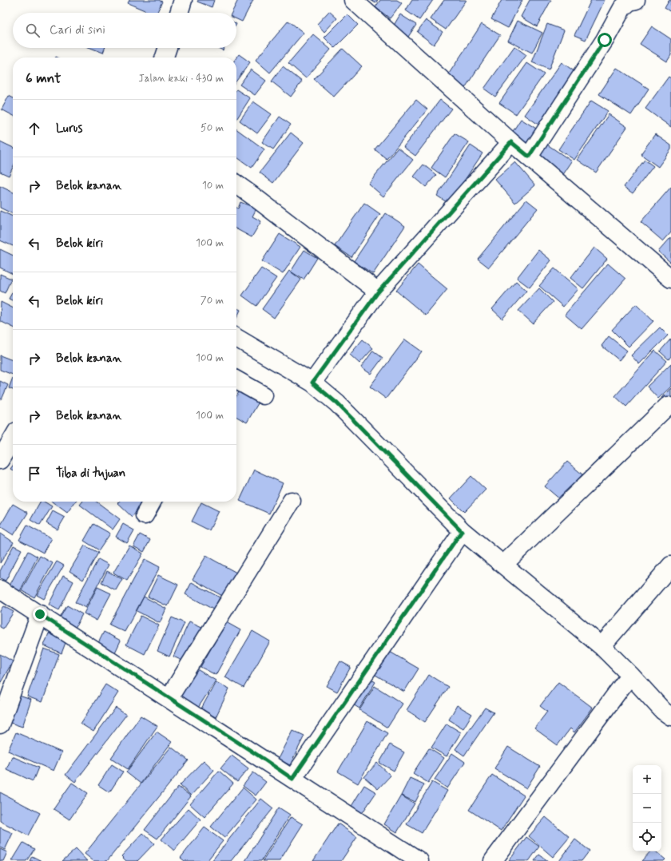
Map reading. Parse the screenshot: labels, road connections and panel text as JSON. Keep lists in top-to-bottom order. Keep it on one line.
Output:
{"page":{"search":"Cari di sini","heading":["6 mnt","Jalan kaki · 430 m"],"list":[["Lurus","50 m"],["Belok kanan","10 m"],["Belok kiri","100 m"],["Belok kiri","70 m"],["Belok kanan","100 m"],["Belok kanan","100 m"],"Tiba di tujuan"],"map_buttons":["+","−"]}}
